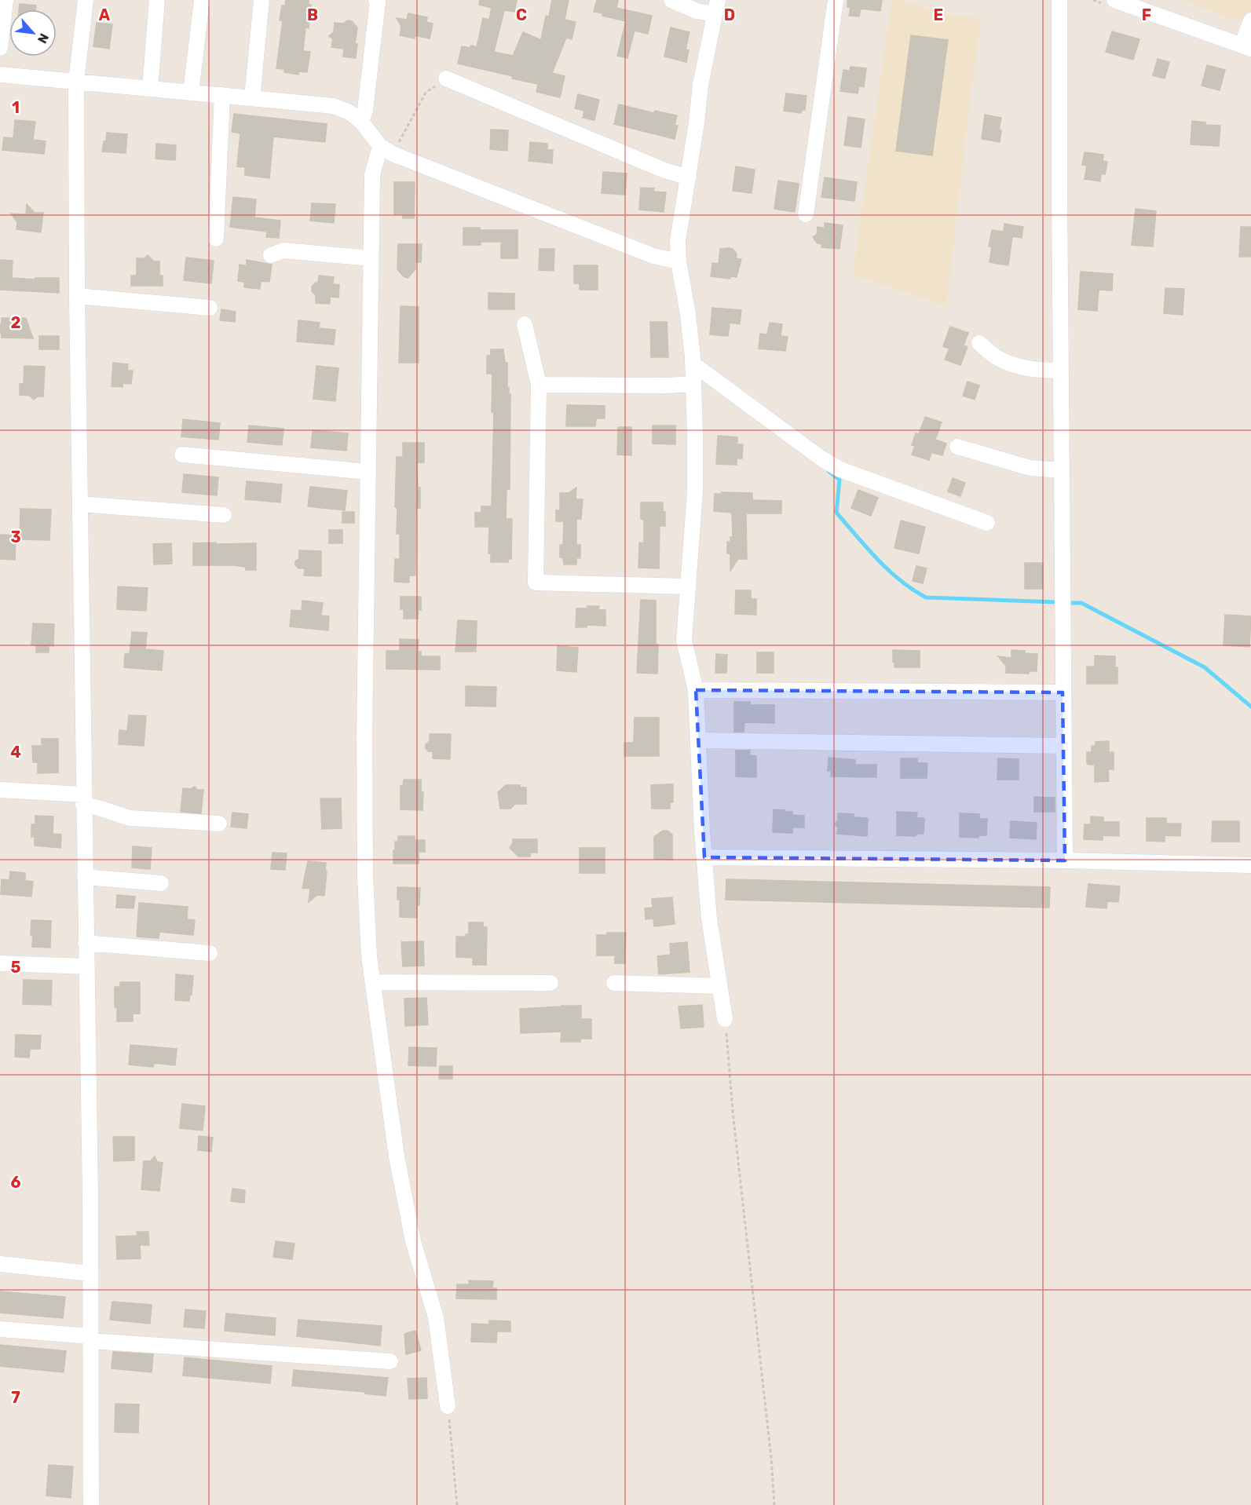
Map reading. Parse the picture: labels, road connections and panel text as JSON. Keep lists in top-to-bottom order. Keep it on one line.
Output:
{"north":"bottom right","grid":{"columns":["A","B","C","D","E","F"],"rows":["1","2","3","4","5","6","7"]}}
